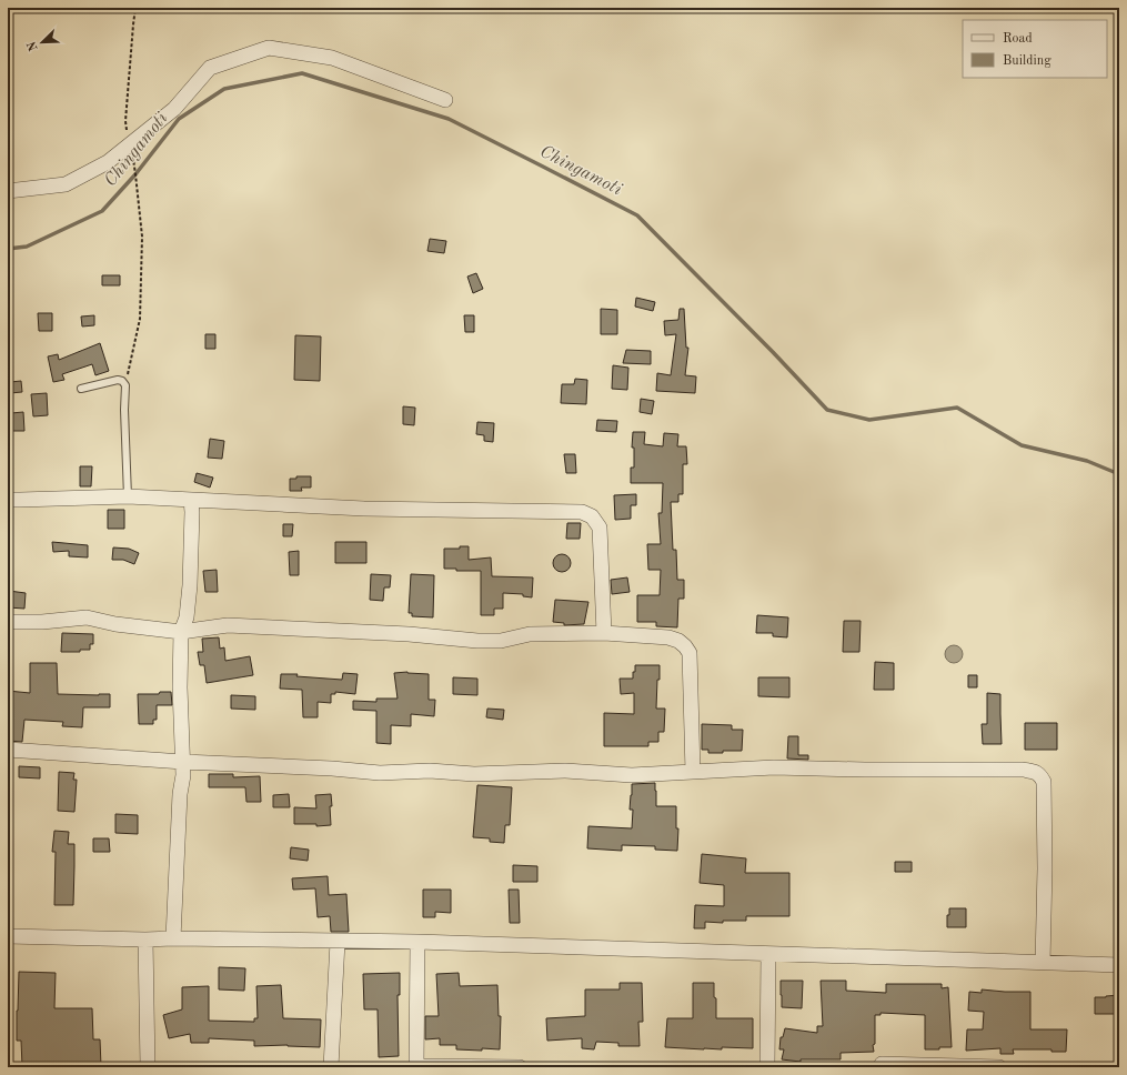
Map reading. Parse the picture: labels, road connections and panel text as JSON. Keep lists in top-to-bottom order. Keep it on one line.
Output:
{"water":["Chingamoti"],"legend":["Road","Building"],"north":"bottom left"}
